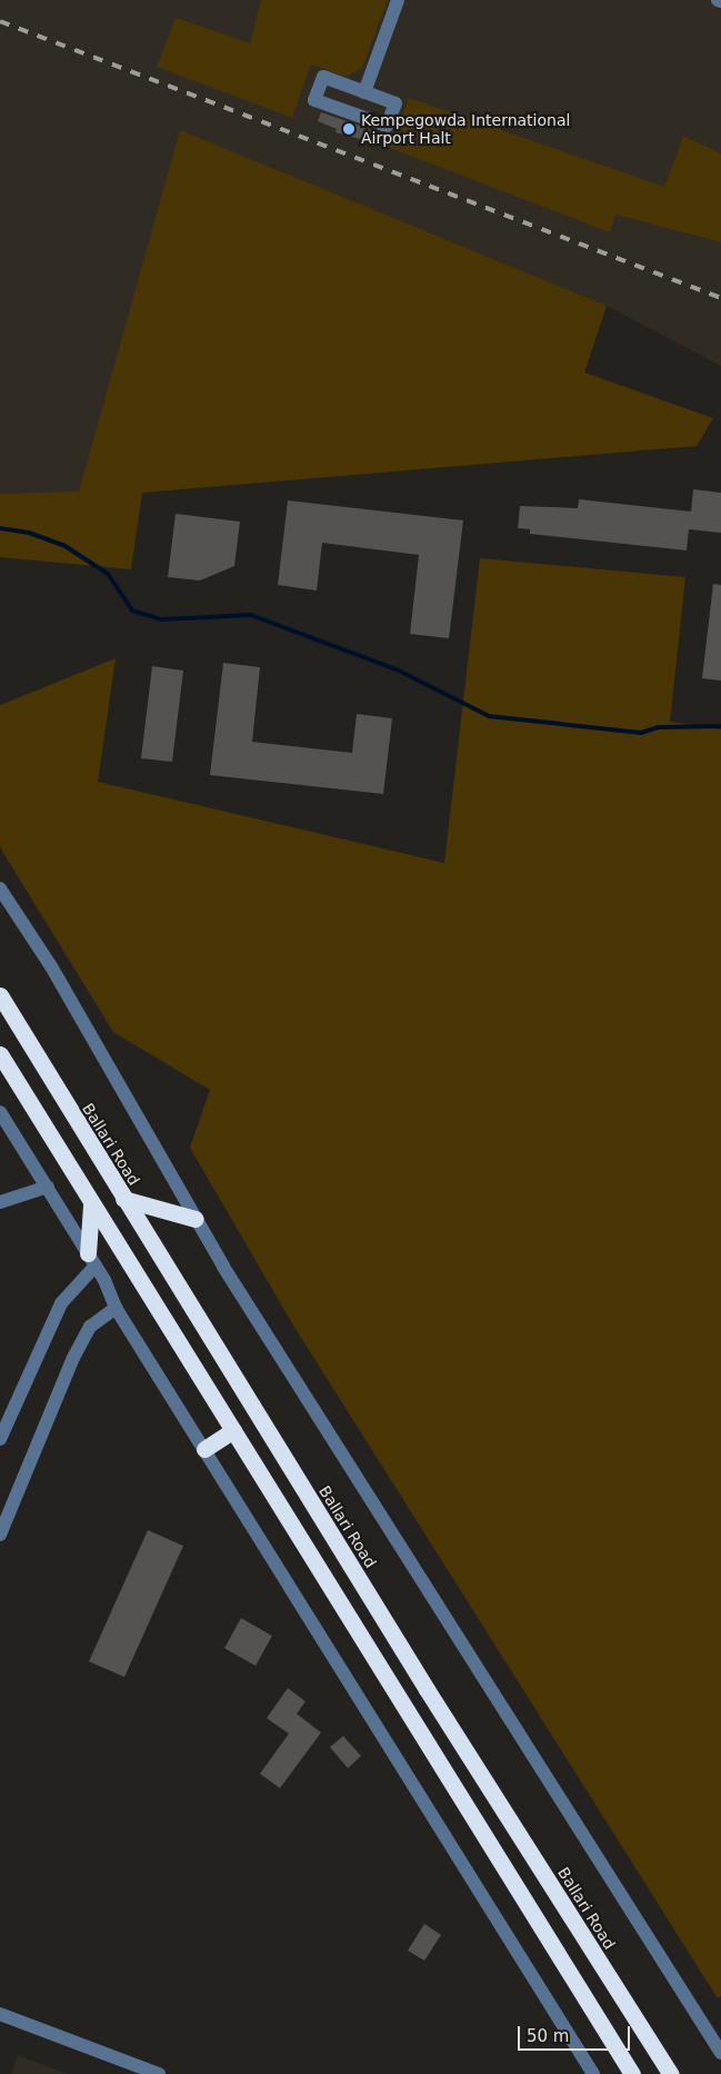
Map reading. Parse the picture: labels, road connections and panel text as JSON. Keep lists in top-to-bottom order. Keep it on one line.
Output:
{"streets":{"highway":["Ballari Road"]},"places":["Kempegowda International Airport Halt"],"scale_bar":"50 m"}
